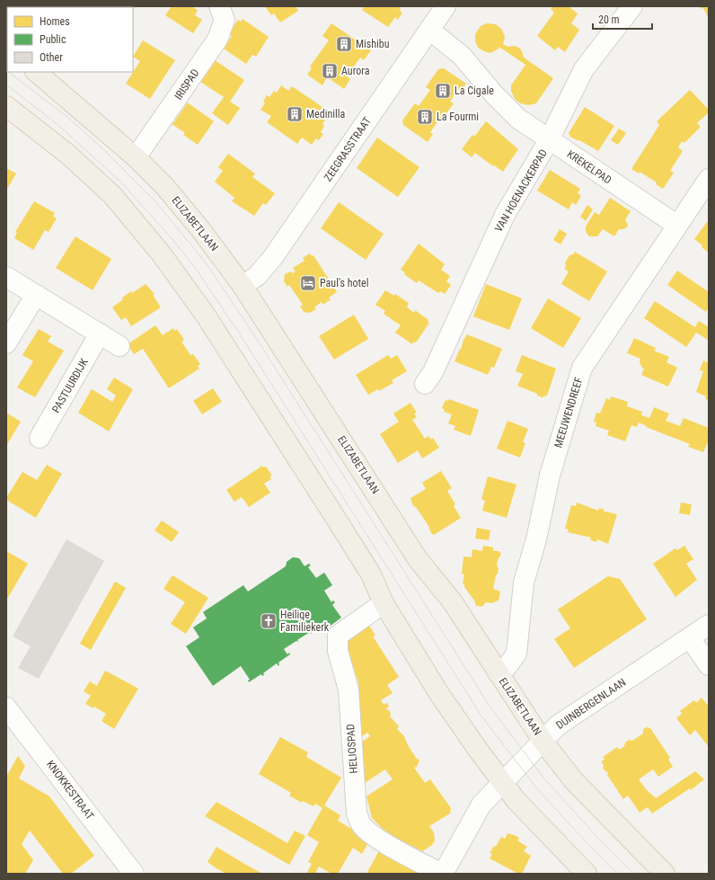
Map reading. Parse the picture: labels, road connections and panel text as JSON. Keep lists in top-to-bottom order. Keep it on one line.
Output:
{"streets":{"main road":["ELIZABETLAAN"],"street":["IRISPAD","ZEEGRASSTRAAT","KREKELPAD","VAN HOENACKERPAD","PASTUURDIJK","MEEUWENDREEF","DUINBERGENLAAN","HELIOSPAD","KNOKKESTRAAT"]},"crossings":[["IRISPAD","ELIZABETLAAN"],["ZEEGRASSTRAAT","KREKELPAD"],["ZEEGRASSTRAAT","ELIZABETLAAN"],["KREKELPAD","VAN HOENACKERPAD"],["KREKELPAD","MEEUWENDREEF"],["ELIZABETLAAN","MEEUWENDREEF"],["ELIZABETLAAN","DUINBERGENLAAN"],["DUINBERGENLAAN","HELIOSPAD"]],"places":{"building":["Mishibu","Aurora","La Cigale","Medinilla","La Fourmi"],"hotel":["Paul's hotel"],"church":["Heilige Familiekerk"]},"legend":["Homes","Public","Other"],"scale_bar":"20 m"}
